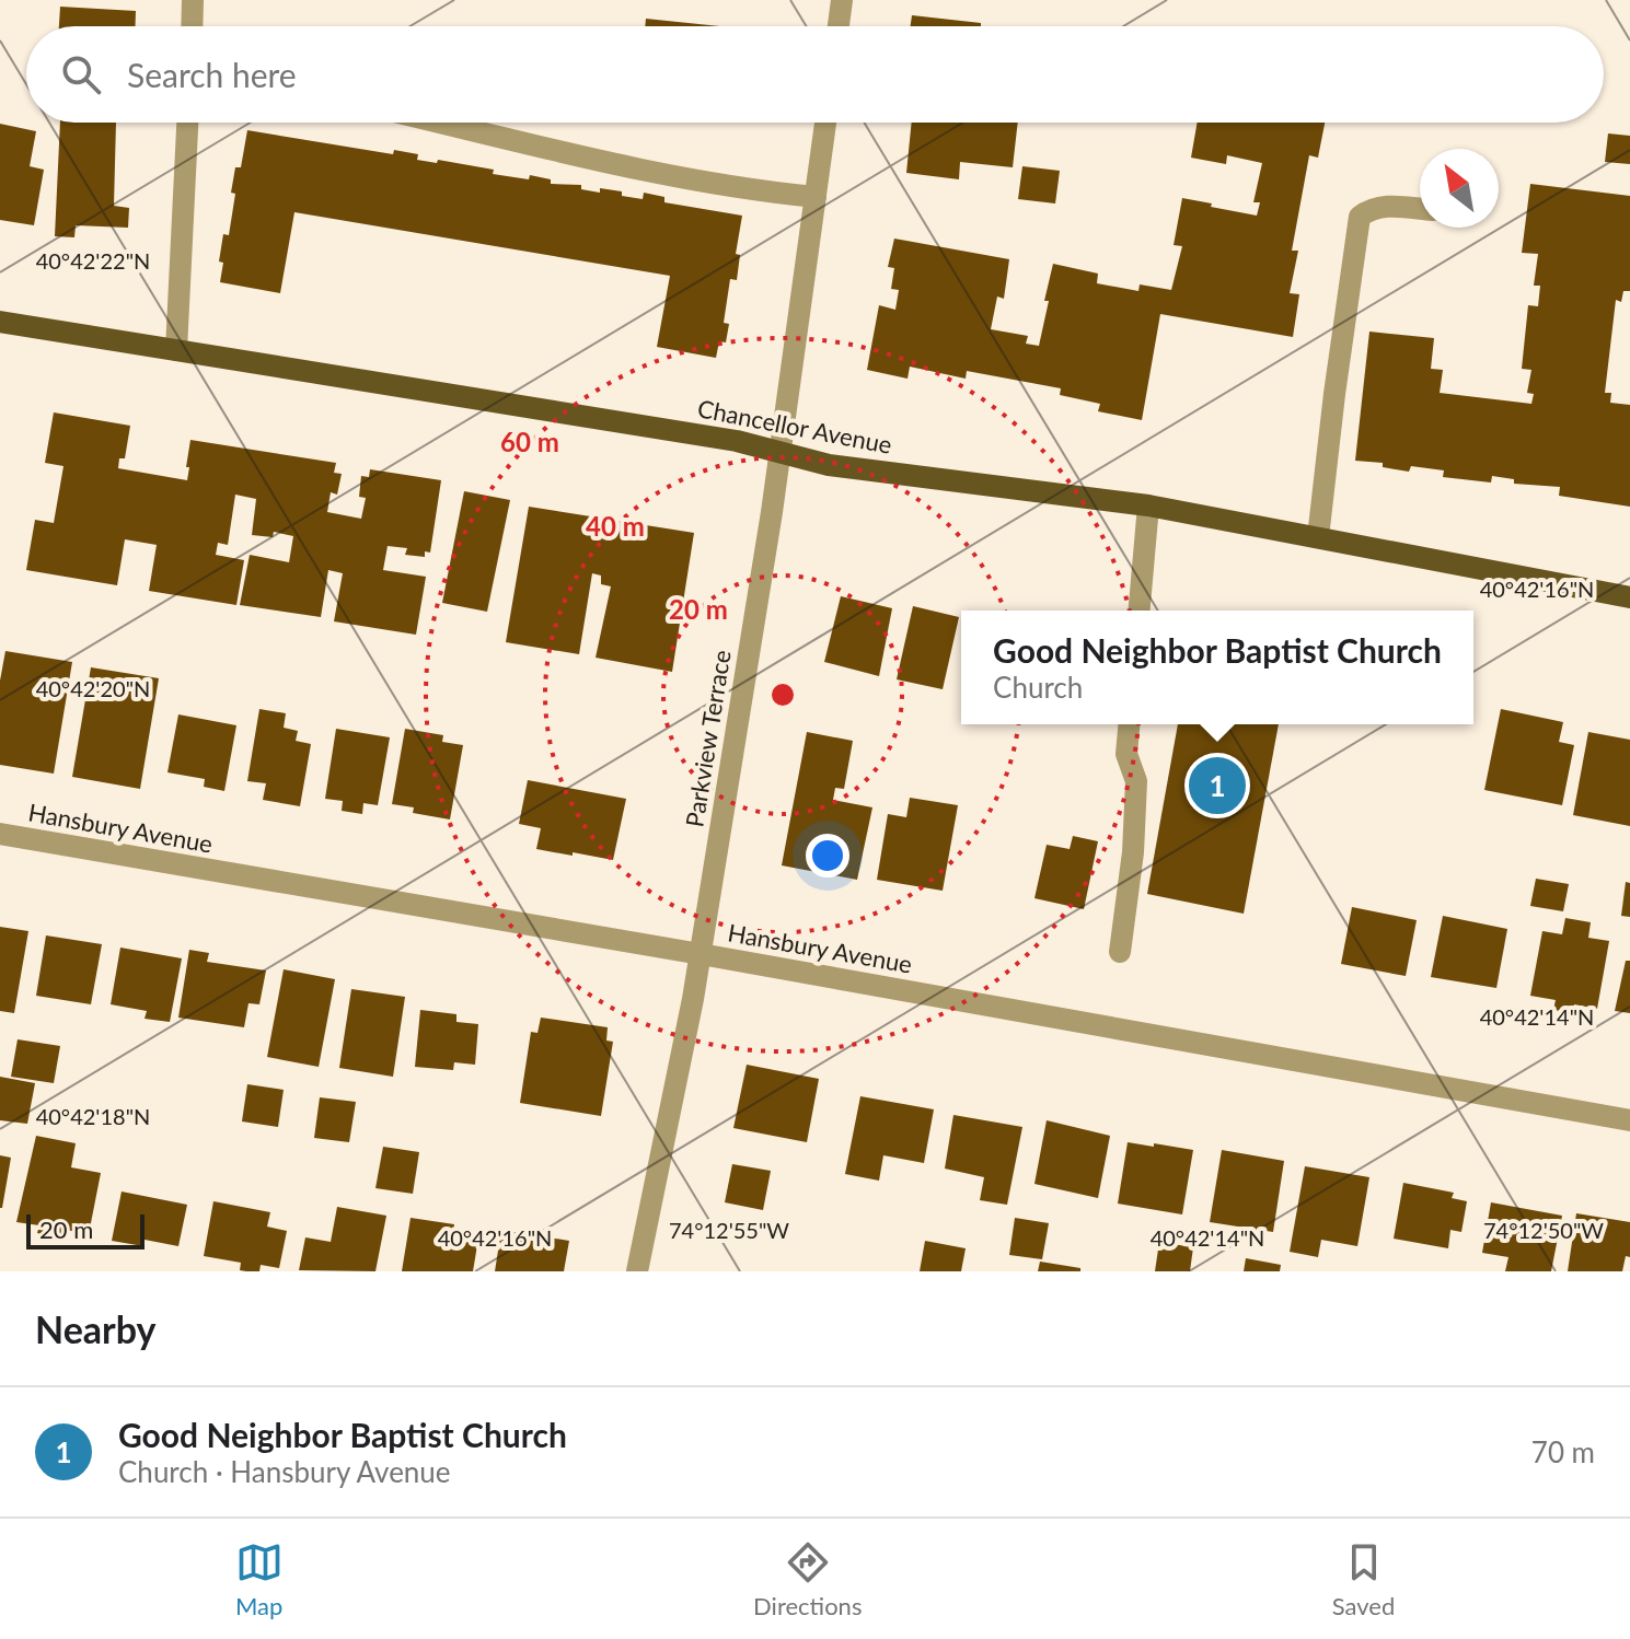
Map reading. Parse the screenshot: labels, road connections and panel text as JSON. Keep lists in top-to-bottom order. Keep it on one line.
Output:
{"streets":{"main road":["Chancellor Avenue"],"street":["Parkview Terrace","Hansbury Avenue"]},"crossings":[["Chancellor Avenue","Parkview Terrace"],["Parkview Terrace","Hansbury Avenue"]],"scale_bar":"20 m","north":"top left","page":{"search":"Search here","popup":["Good Neighbor Baptist Church","Church"],"pins":"1","scale":"20 m","heading":"Nearby","list":[{"mark":"1","name":"Good Neighbor Baptist Church","note":"Church · Hansbury Avenue","value":"70 m"}],"nav":["Map","Directions","Saved"]},"coordinates":["40°42'22\"N","40°42'16\"N","40°42'20\"N","40°42'14\"N","40°42'18\"N","74°12'55\"W","74°12'50\"W"],"rings":["60 m","40 m","20 m"]}
